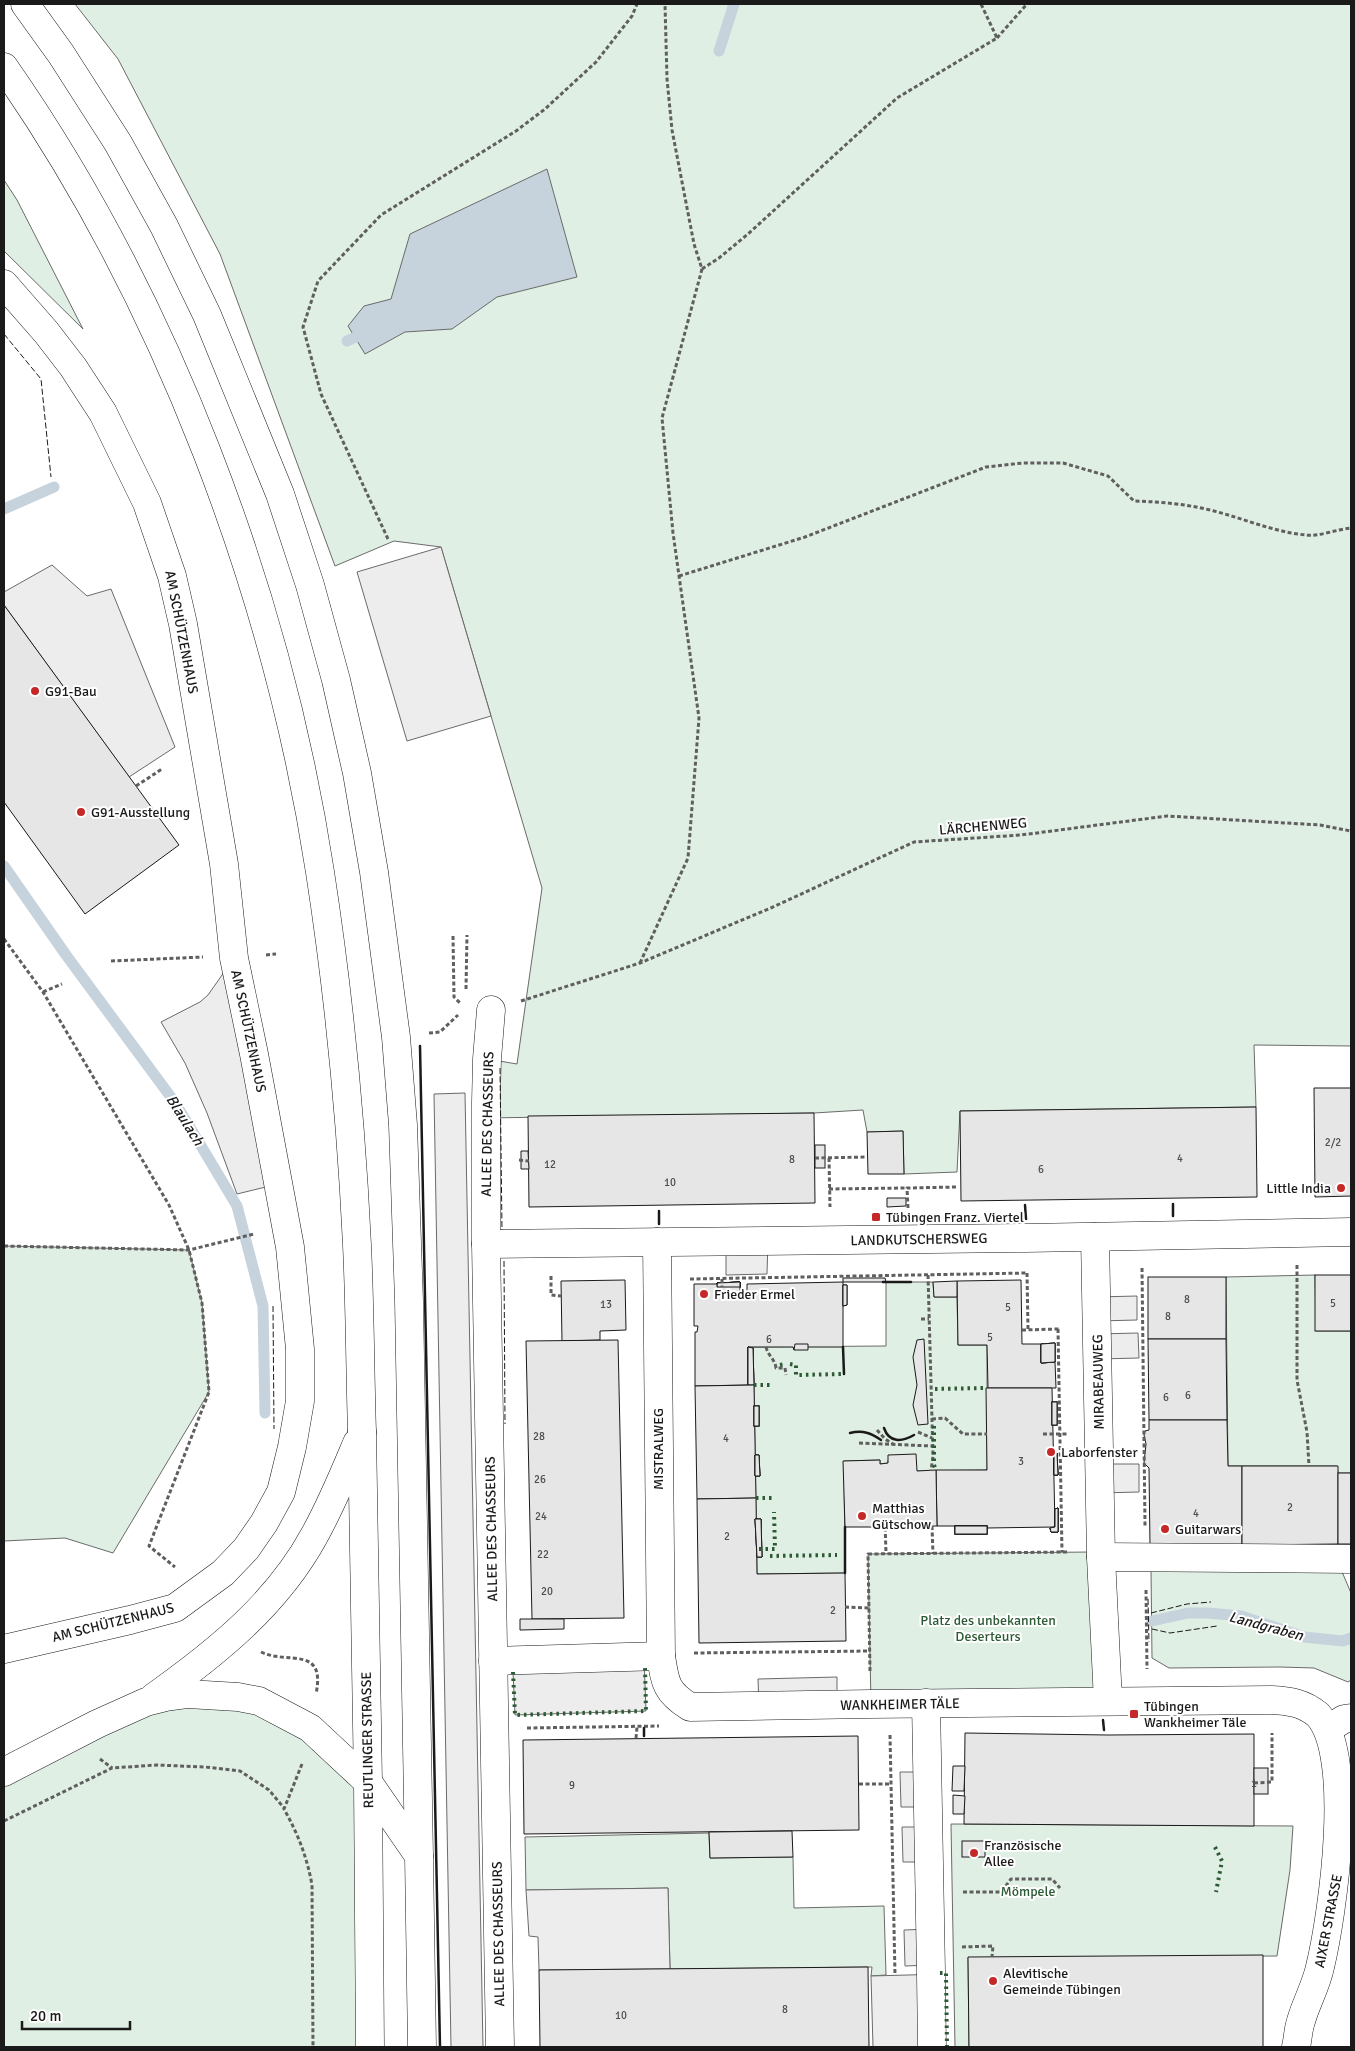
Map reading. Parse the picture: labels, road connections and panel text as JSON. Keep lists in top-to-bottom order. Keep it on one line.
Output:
{"streets":{"main road":["AM SCHÜTZENHAUS","ALLEE DES CHASSEURS","LANDKUTSCHERSWEG","MIRABEAUWEG","MISTRALWEG","WANKHEIMER TÄLE","REUTLINGER STRASSE","AIXER STRASSE"],"path":["LÄRCHENWEG"]},"crossings":[["LÄRCHENWEG","ALLEE DES CHASSEURS"],["ALLEE DES CHASSEURS","LANDKUTSCHERSWEG"],["LANDKUTSCHERSWEG","MIRABEAUWEG"],["LANDKUTSCHERSWEG","MISTRALWEG"],["MIRABEAUWEG","WANKHEIMER TÄLE"],["MISTRALWEG","WANKHEIMER TÄLE"],["WANKHEIMER TÄLE","AIXER STRASSE"]],"water":["Blaulach","Landgraben"],"parks":["Platz des unbekannten Deserteurs","Mömpele"],"places":{"other":["G91-Bau","G91-Ausstellung","Little India","Frieder Ermel","Laborfenster","Matthias Gütschow","Guitarwars","Französische Allee","Alevitische Gemeinde Tübingen"],"transit":["Tübingen Franz. Viertel","Tübingen Wankheimer Täle"]},"house_numbers":["2/2","4","8","12","6","10","8","5","13","5","8","5","6","6","6","28","4","3","26","2","4","24","2","22","20","2","1","9","8","10"],"scale_bar":"20 m"}
